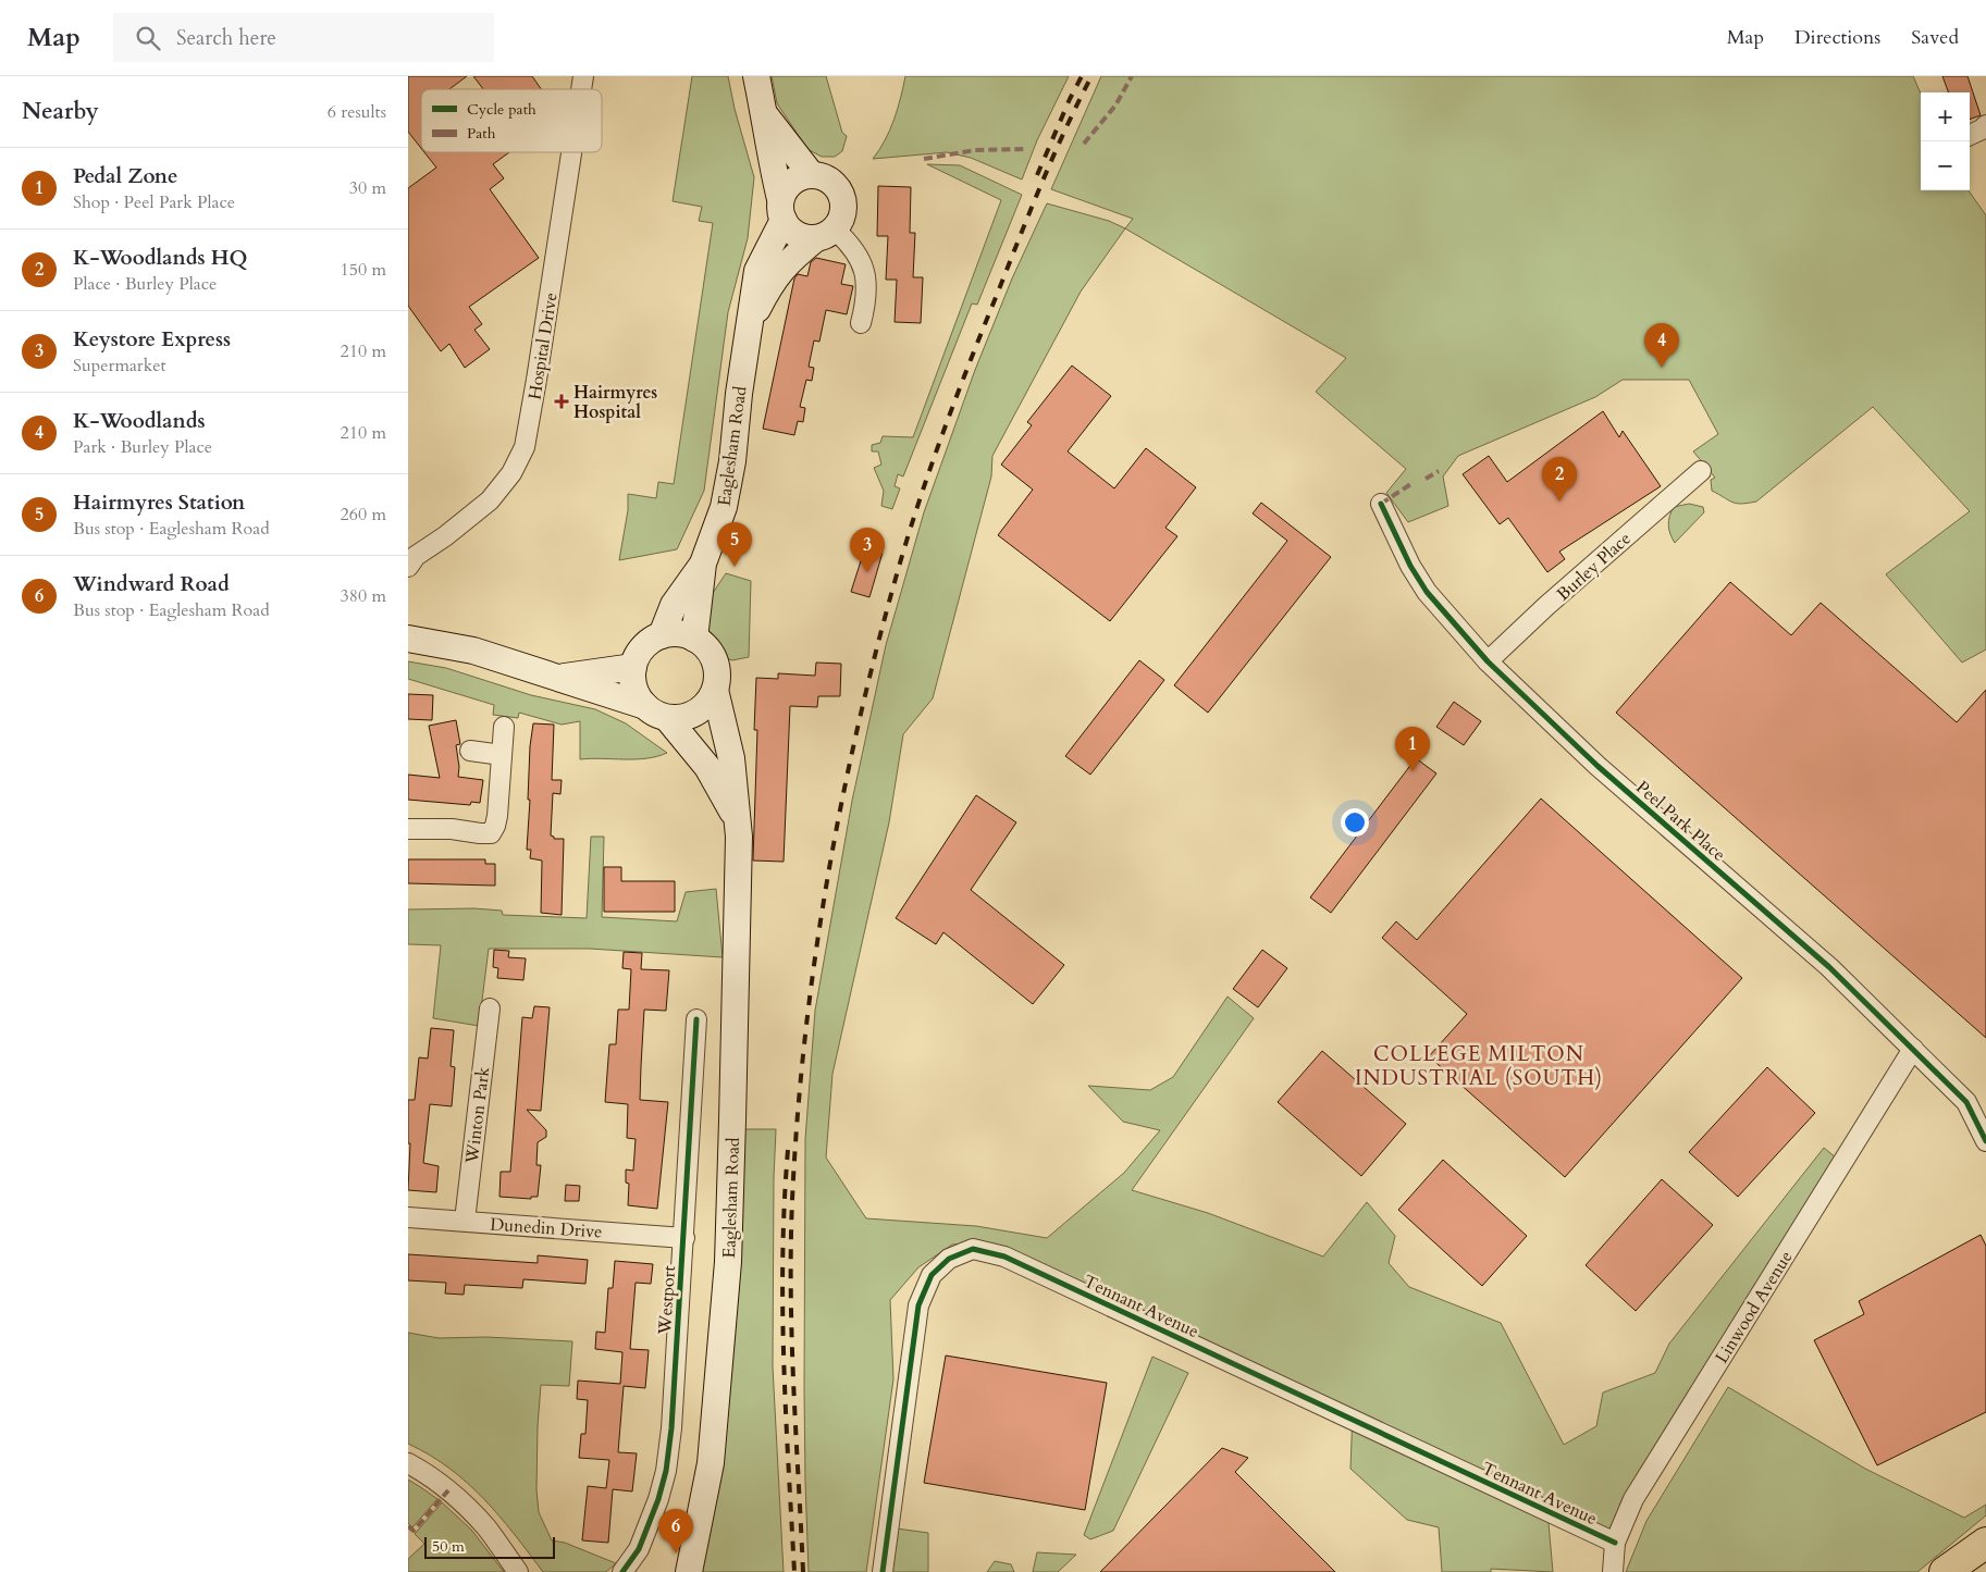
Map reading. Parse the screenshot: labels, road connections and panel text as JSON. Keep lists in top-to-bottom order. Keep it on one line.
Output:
{"streets":{"main road":["Eaglesham Road"],"street":["Hospital Drive","Burley Place","Peel Park Place","Winton Park","Dunedin Drive","Westport","Tennant Avenue","Linwood Avenue"]},"crossings":[["Burley Place","Peel Park Place"],["Peel Park Place","Linwood Avenue"],["Winton Park","Dunedin Drive"],["Dunedin Drive","Westport"],["Tennant Avenue","Linwood Avenue"]],"districts":["COLLEGE MILTON INDUSTRIAL (SOUTH)"],"places":{"health":["Hairmyres Hospital"]},"legend":["Cycle path","Path"],"scale_bar":"50 m","page":{"header":"Map","search":"Search here","nav":["Map","Directions","Saved"],"heading":["Nearby","6 results"],"map_buttons":["+","−"],"list":[{"mark":"1","name":"Pedal Zone","note":"Shop · Peel Park Place","value":"30 m"},{"mark":"2","name":"K-Woodlands HQ","note":"Place · Burley Place","value":"150 m"},{"mark":"3","name":"Keystore Express","note":"Supermarket","value":"210 m"},{"mark":"4","name":"K-Woodlands","note":"Park · Burley Place","value":"210 m"},{"mark":"5","name":"Hairmyres Station","note":"Bus stop · Eaglesham Road","value":"260 m"},{"mark":"6","name":"Windward Road","note":"Bus stop · Eaglesham Road","value":"380 m"}],"pins":["4","2","5","3","1","6"],"scale":"50 m"}}
